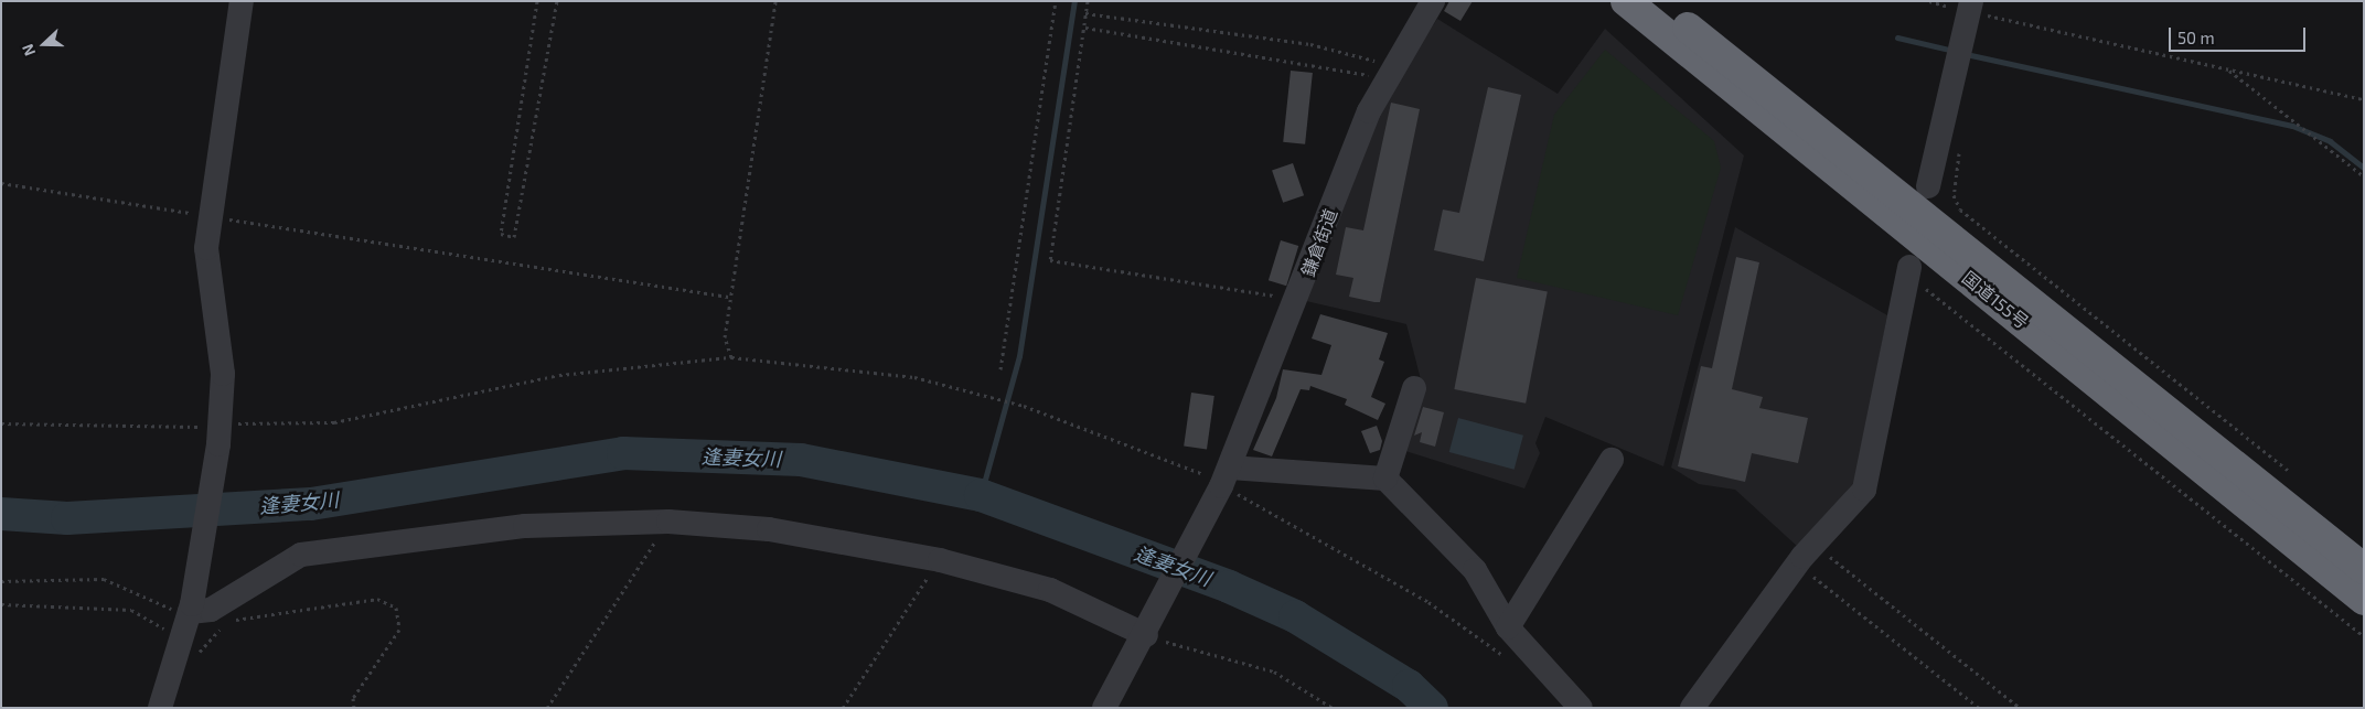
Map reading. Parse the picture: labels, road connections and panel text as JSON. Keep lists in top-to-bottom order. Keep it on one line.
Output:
{"streets":{"highway":["国道155号"],"street":["鎌倉街道"]},"water":["逢妻女川"],"scale_bar":"50 m","north":"left"}
